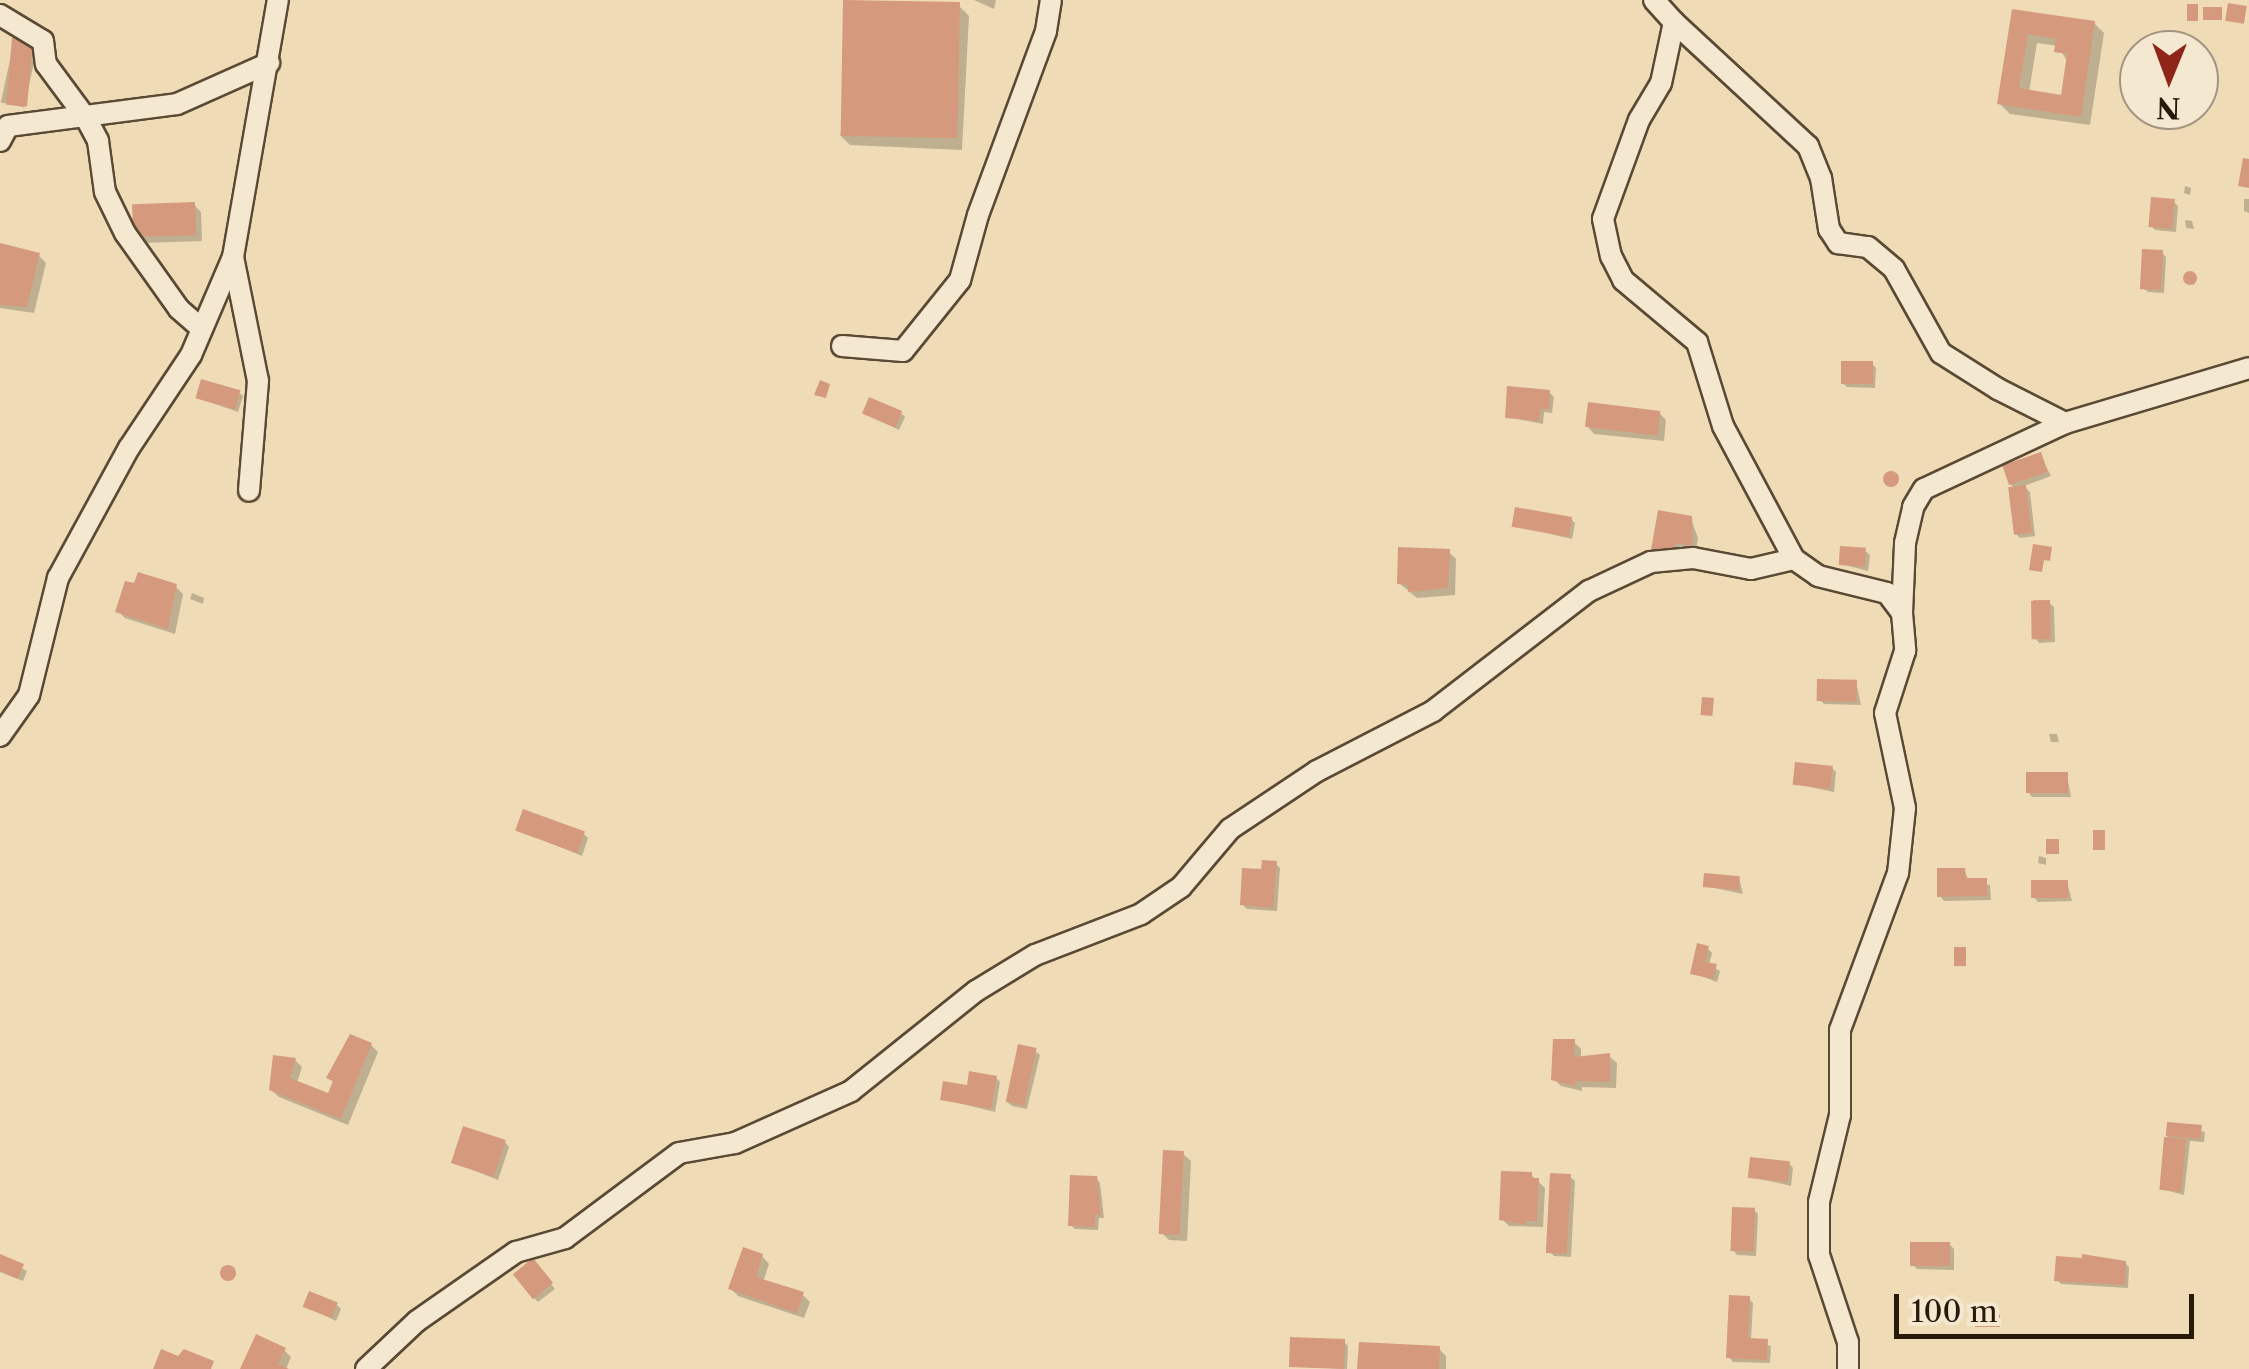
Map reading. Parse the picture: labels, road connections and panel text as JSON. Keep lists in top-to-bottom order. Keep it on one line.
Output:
{"scale_bar":"100 m","north":"bottom"}
